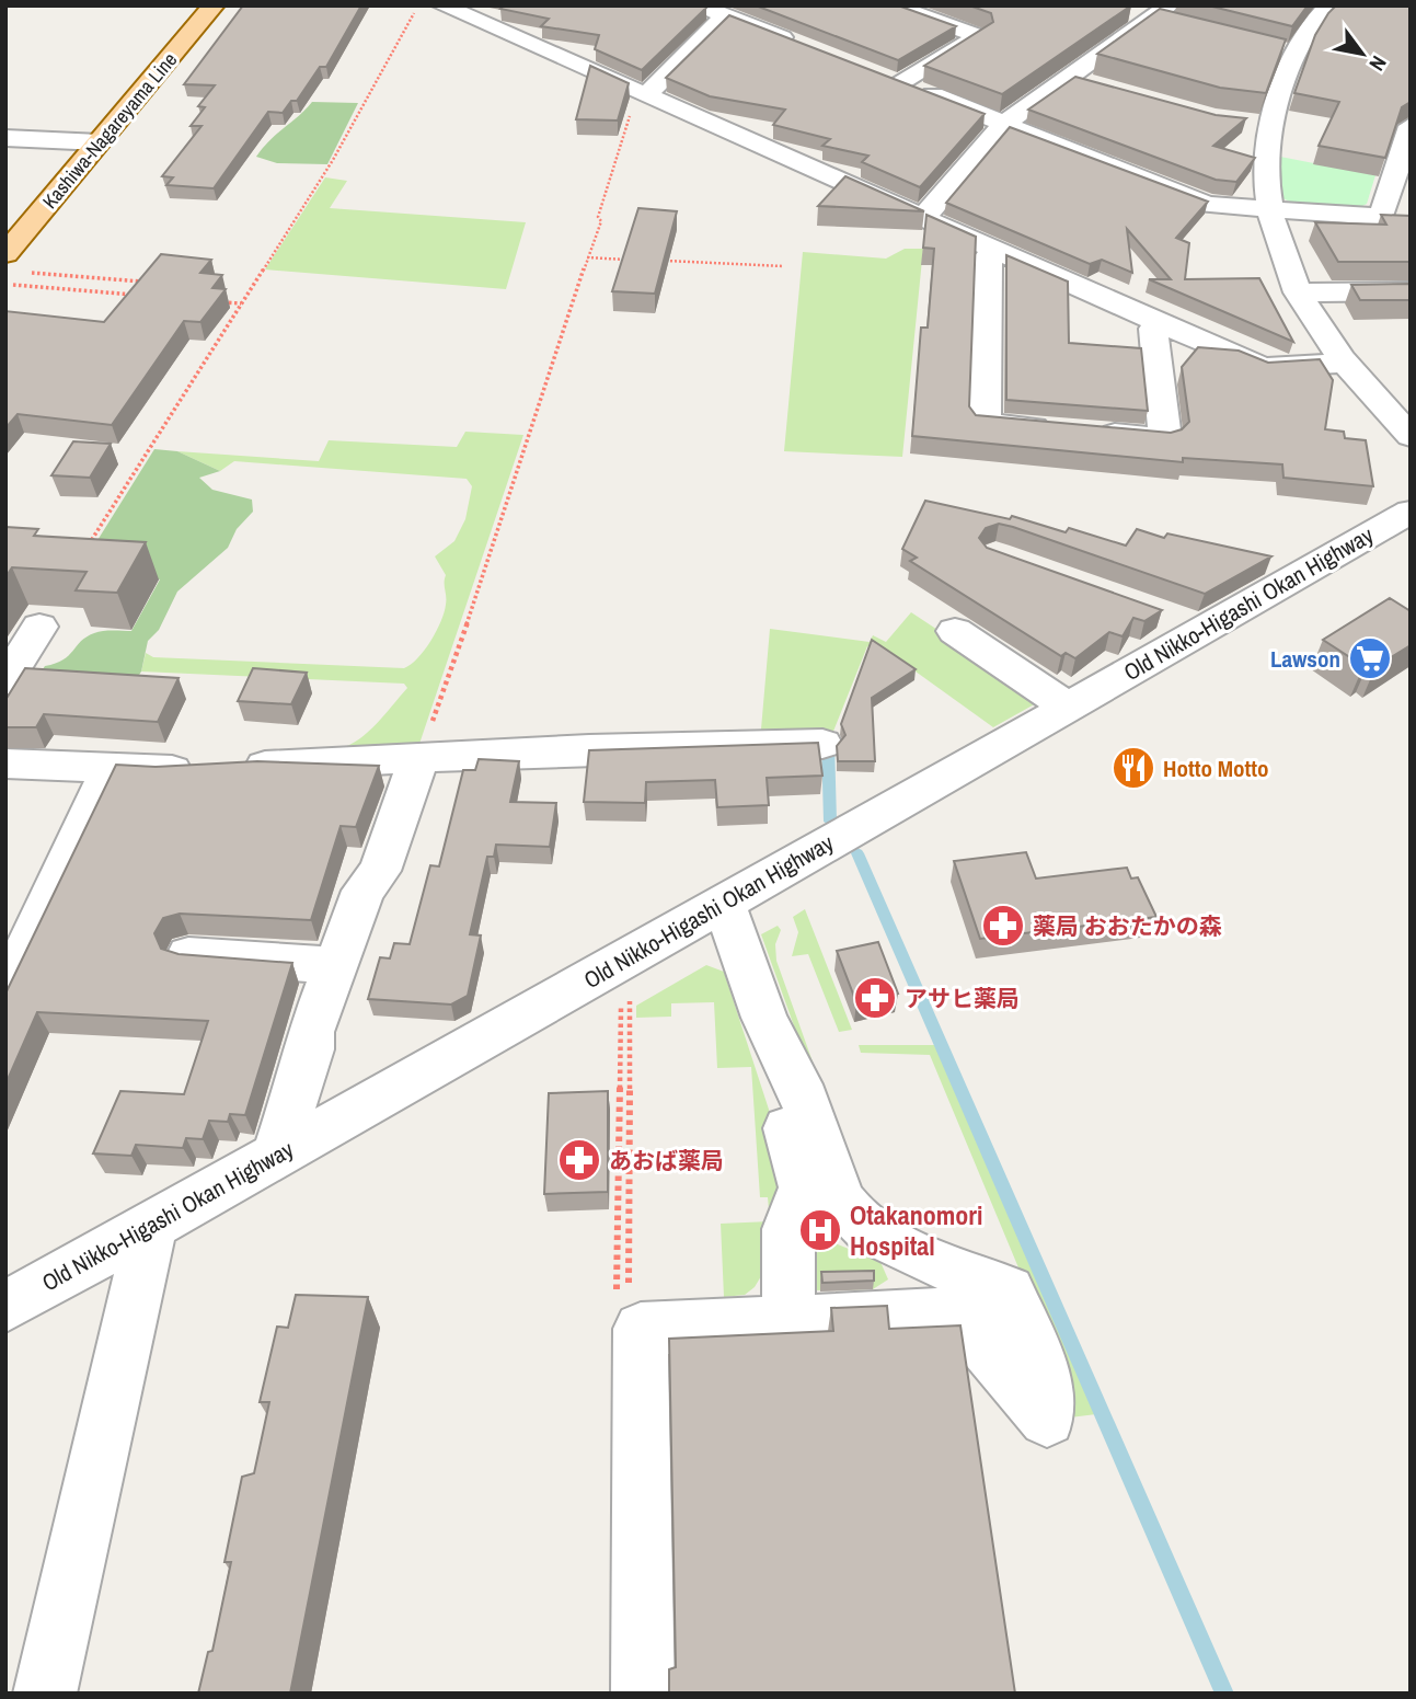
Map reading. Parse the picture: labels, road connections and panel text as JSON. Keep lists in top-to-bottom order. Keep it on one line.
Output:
{"streets":{"main road":["Kashiwa-Nagareyama Line"],"street":["Old Nikko-Higashi Okan Highway"]},"places":{"supermarket":["Lawson"],"restaurant":["Hotto Motto"],"pharmacy":["薬局 おおたかの森","アサヒ薬局","あおば薬局"],"hospital":["Otakanomori Hospital"]},"north":"bottom right"}
